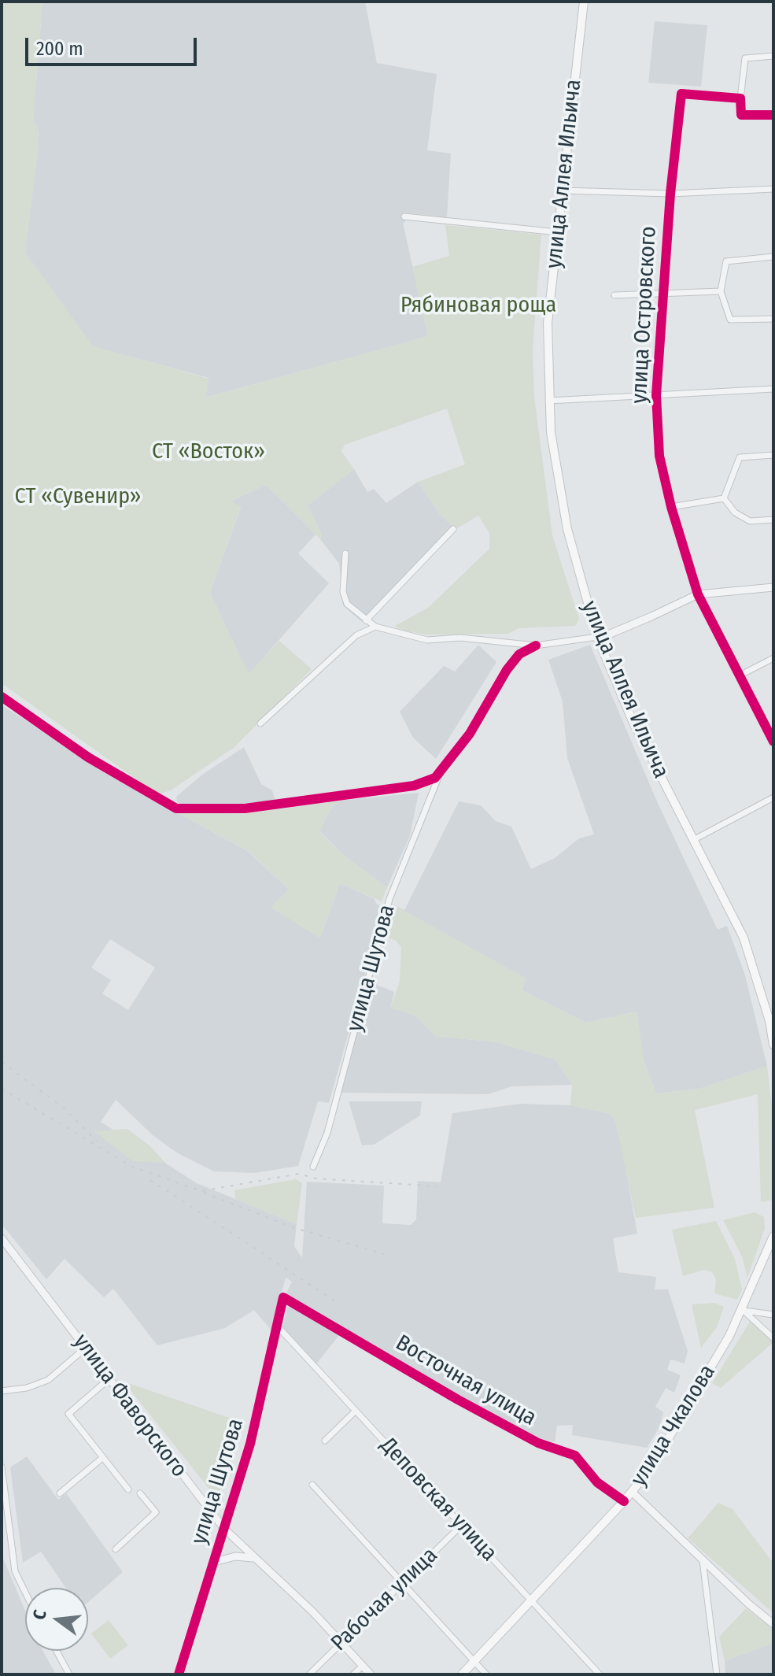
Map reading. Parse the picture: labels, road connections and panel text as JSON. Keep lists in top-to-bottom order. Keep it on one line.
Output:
{"streets":{"main road":["улица Аллея Ильича","улица Чкалова"],"street":["улица Островского","улица Шутова","Восточная улица","улица Фаворского","Деповская улица","Рабочая улица"]},"crossings":[["улица Шутова","Восточная улица"],["улица Шутова","улица Фаворского"],["улица Шутова","Деповская улица"],["Восточная улица","улица Чкалова"],["улица Фаворского","Рабочая улица"],["улица Чкалова","Деповская улица"],["Деповская улица","Рабочая улица"]],"parks":["Рябиновая роща","СТ «Восток»","СТ «Сувенир»"],"scale_bar":"200 m","north":"left"}
